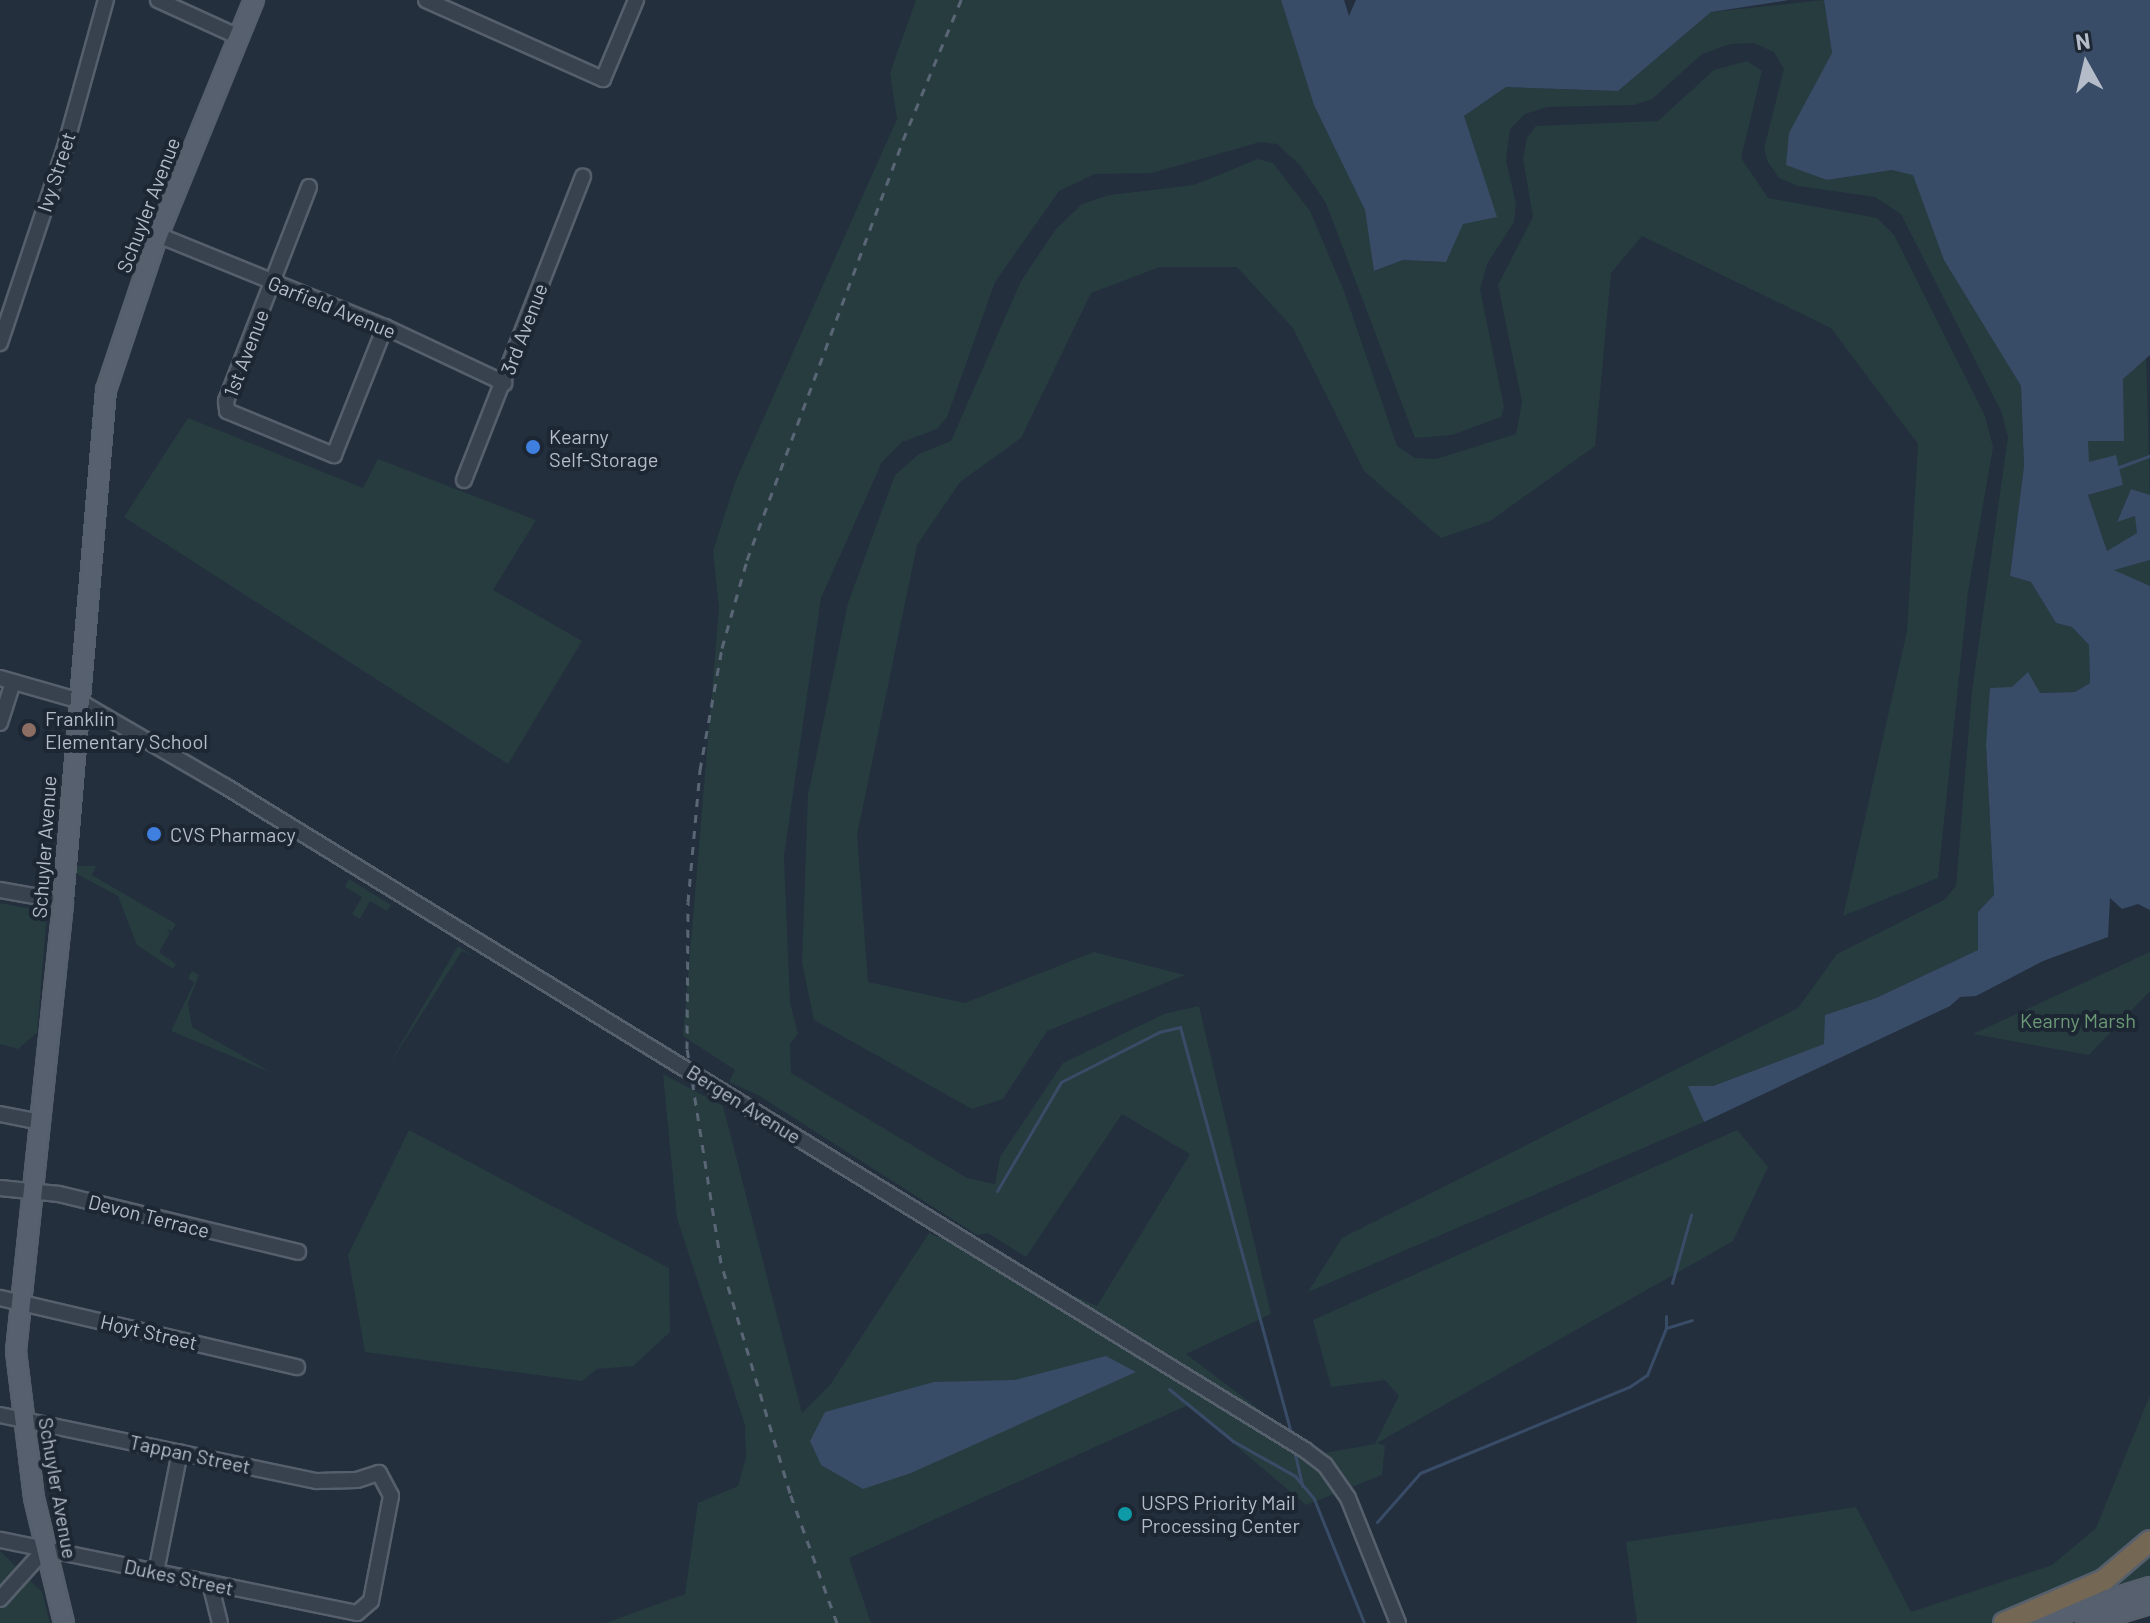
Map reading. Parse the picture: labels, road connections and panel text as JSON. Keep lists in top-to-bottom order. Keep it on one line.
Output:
{"streets":{"main road":["Schuyler Avenue"],"street":["Ivy Street","Garfield Avenue","3rd Avenue","1st Avenue","Bergen Avenue","Devon Terrace","Hoyt Street","Tappan Street","Dukes Street"]},"crossings":[["Schuyler Avenue","Garfield Avenue"],["Schuyler Avenue","Bergen Avenue"],["Schuyler Avenue","Devon Terrace"],["Schuyler Avenue","Hoyt Street"],["Schuyler Avenue","Tappan Street"],["Schuyler Avenue","Dukes Street"],["Garfield Avenue","3rd Avenue"],["Garfield Avenue","1st Avenue"],["Tappan Street","Dukes Street"]],"parks":["Kearny Marsh"],"places":["Kearny Self-Storage","Franklin Elementary School","CVS Pharmacy","USPS Priority Mail Processing Center"],"north":"top"}
